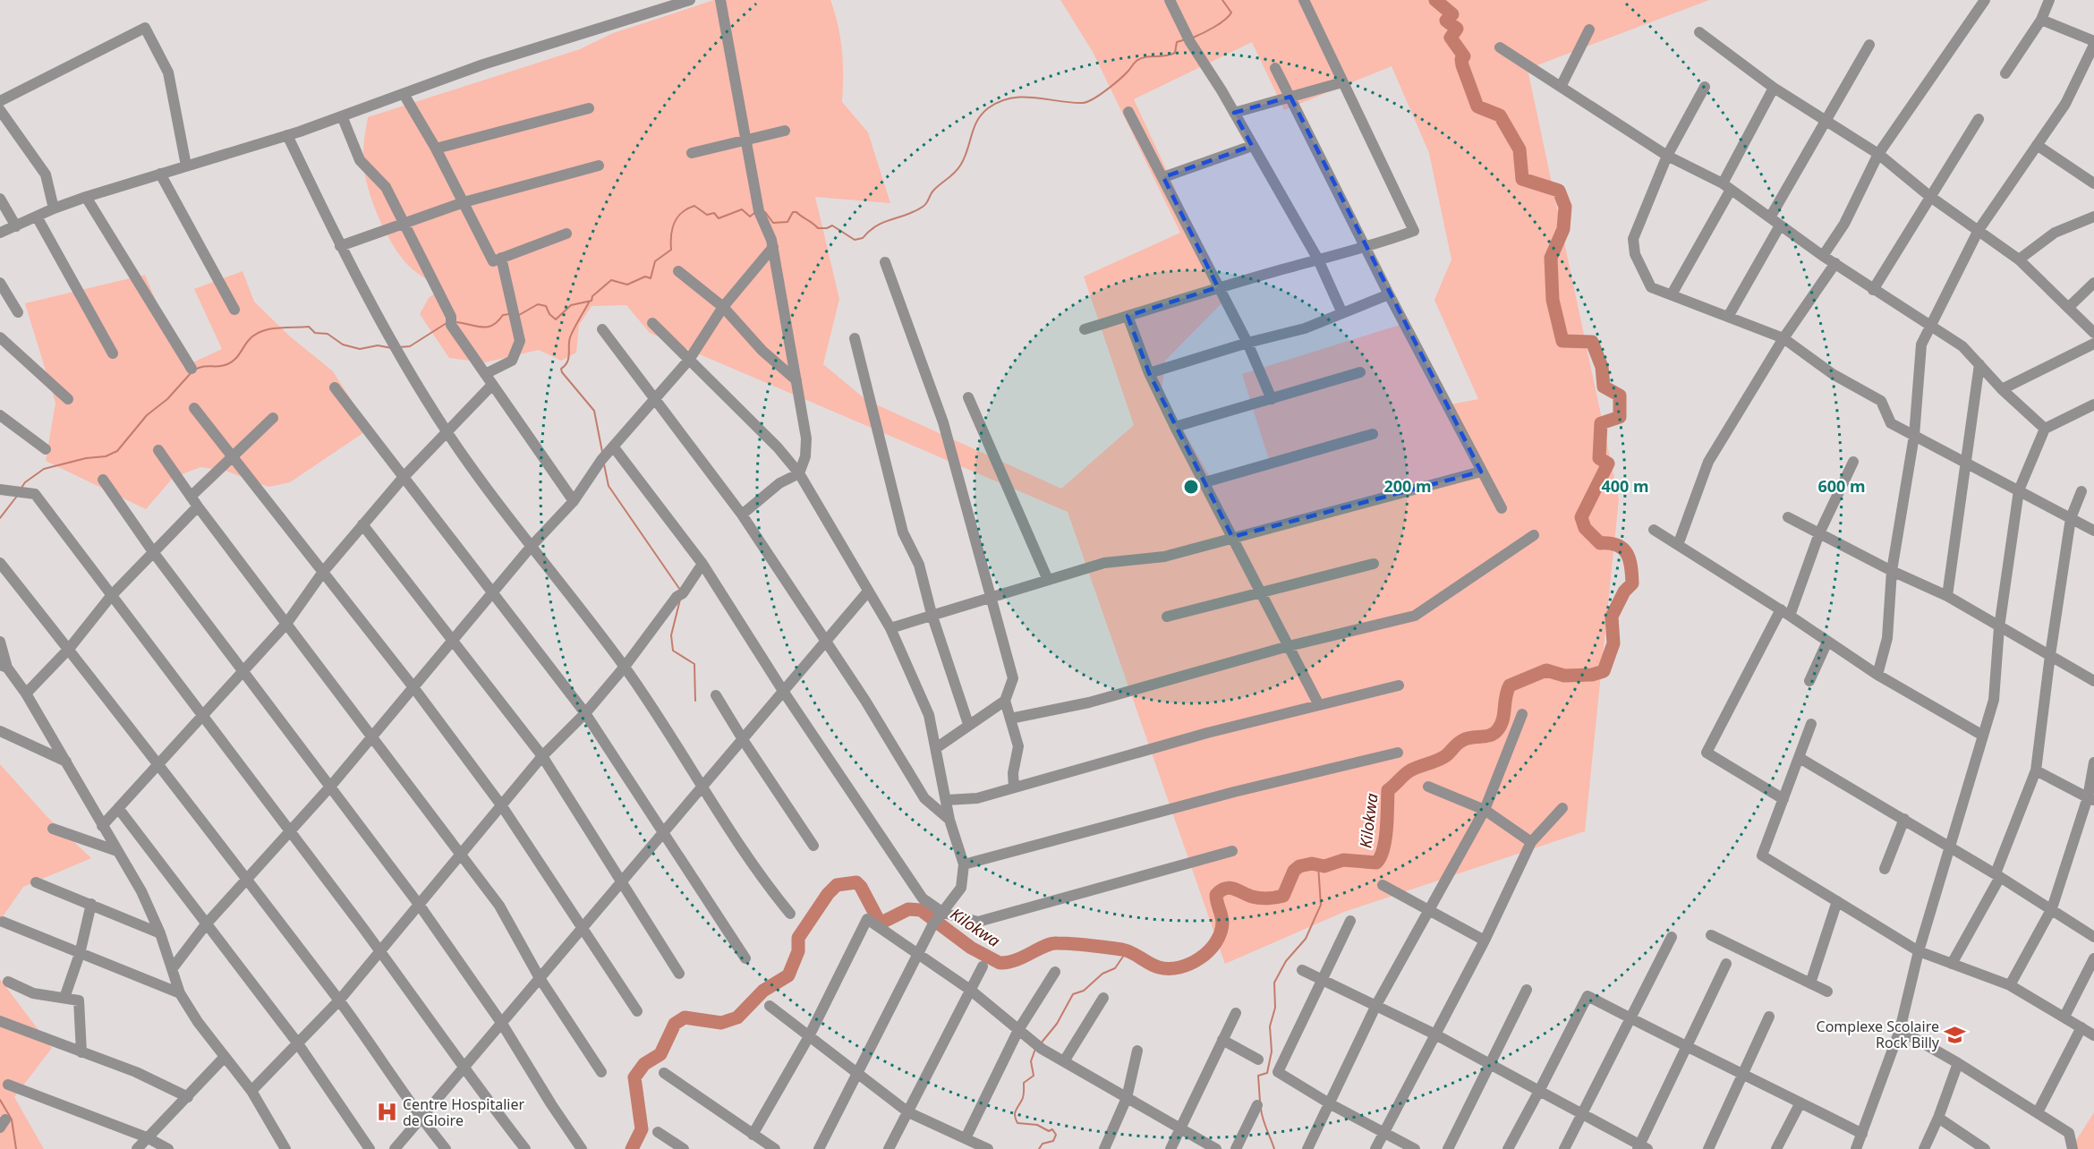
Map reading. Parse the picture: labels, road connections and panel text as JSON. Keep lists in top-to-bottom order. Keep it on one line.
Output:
{"water":["Kilokwa"],"places":{"school or university":["Complexe Scolaire Rock Billy"],"hospital":["Centre Hospitalier de Gloire"]},"rings":["200 m","400 m","600 m"]}
